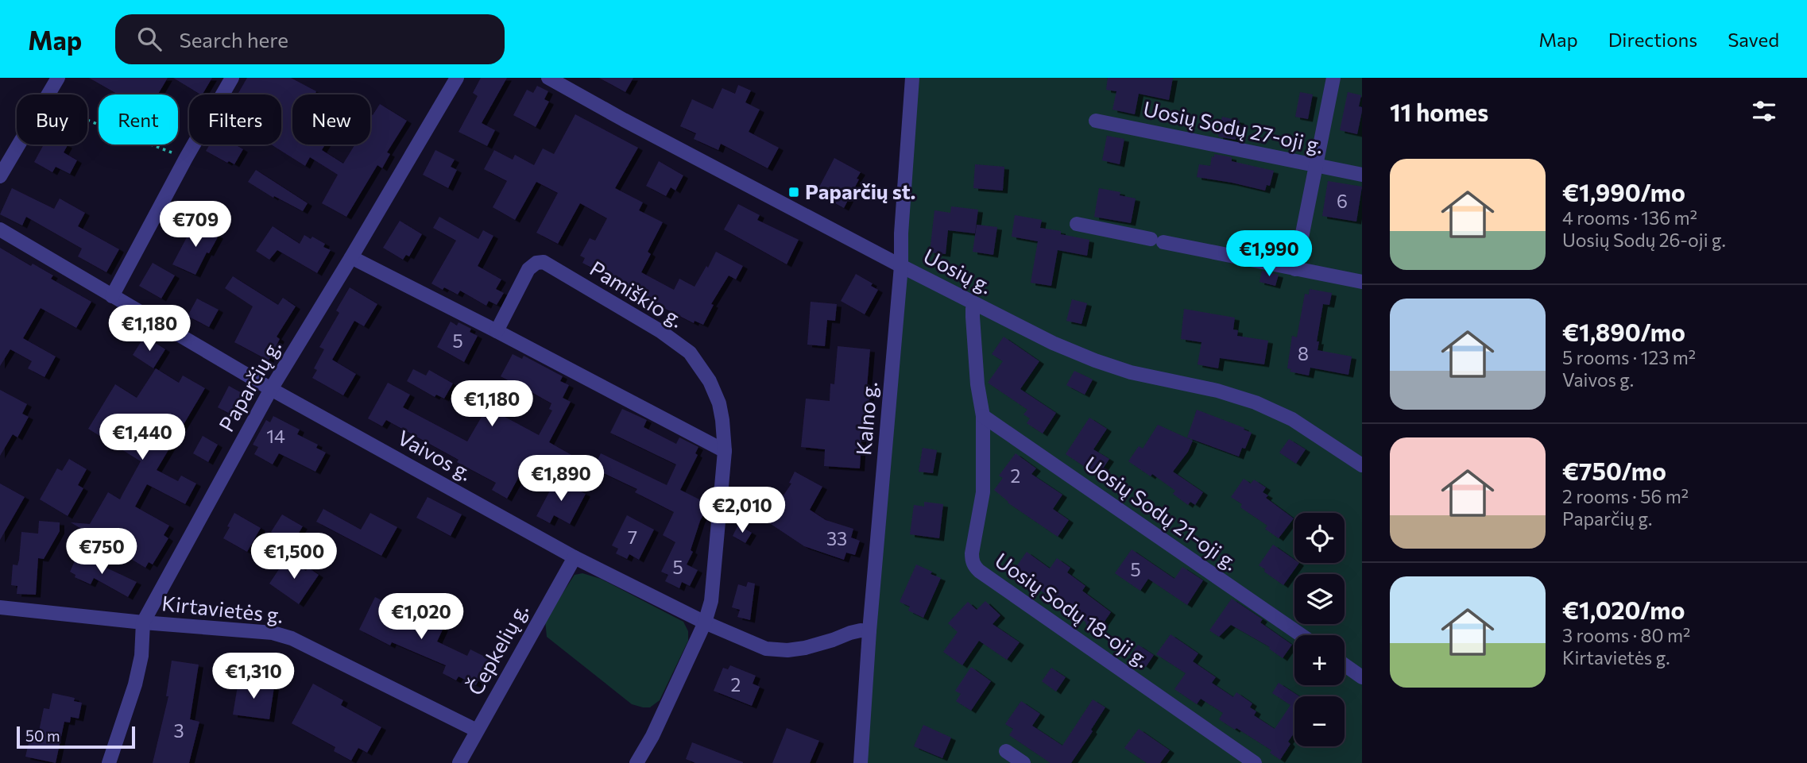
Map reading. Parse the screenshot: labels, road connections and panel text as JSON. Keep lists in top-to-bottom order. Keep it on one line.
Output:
{"streets":{"street":["Uosių Sodų 27-oji g.","Uosių g.","Pamiškio g.","Paparčių g.","Kalno g.","Vaivos g.","Uosių Sodų 21-oji g.","Kirtavietės g.","Uosių Sodų 18-oji g.","Čepkelių g."]},"crossings":[["Uosių g.","Kalno g."],["Uosių g.","Uosių Sodų 18-oji g."],["Pamiškio g.","Vaivos g."],["Paparčių g.","Vaivos g."],["Paparčių g.","Kirtavietės g."],["Kalno g.","Vaivos g."],["Vaivos g.","Čepkelių g."],["Uosių Sodų 21-oji g.","Uosių Sodų 18-oji g."],["Kirtavietės g.","Čepkelių g."]],"places":{"transit":["Paparčių st."]},"house_numbers":["6","5","8","14","2","7","33","5","5","2","3"],"scale_bar":"50 m","page":{"header":"Map","search":"Search here","nav":["Map","Directions","Saved"],"heading":"11 homes","chip":["Buy","Rent","Filters","New"],"list":[{"name":"€1,990/mo","note":"4 rooms · 136 m² · Uosių Sodų 26-oji g."},{"name":"€1,890/mo","note":"5 rooms · 123 m² · Vaivos g."},{"name":"€750/mo","note":"2 rooms · 56 m² · Paparčių g."},{"name":"€1,020/mo","note":"3 rooms · 80 m² · Kirtavietės g."}],"price":["€709","€1,990","€1,180","€1,180","€1,440","€1,890","€2,010","€750","€1,500","€1,020","€1,310"],"map_buttons":["+","−"],"scale":"50 m"}}
